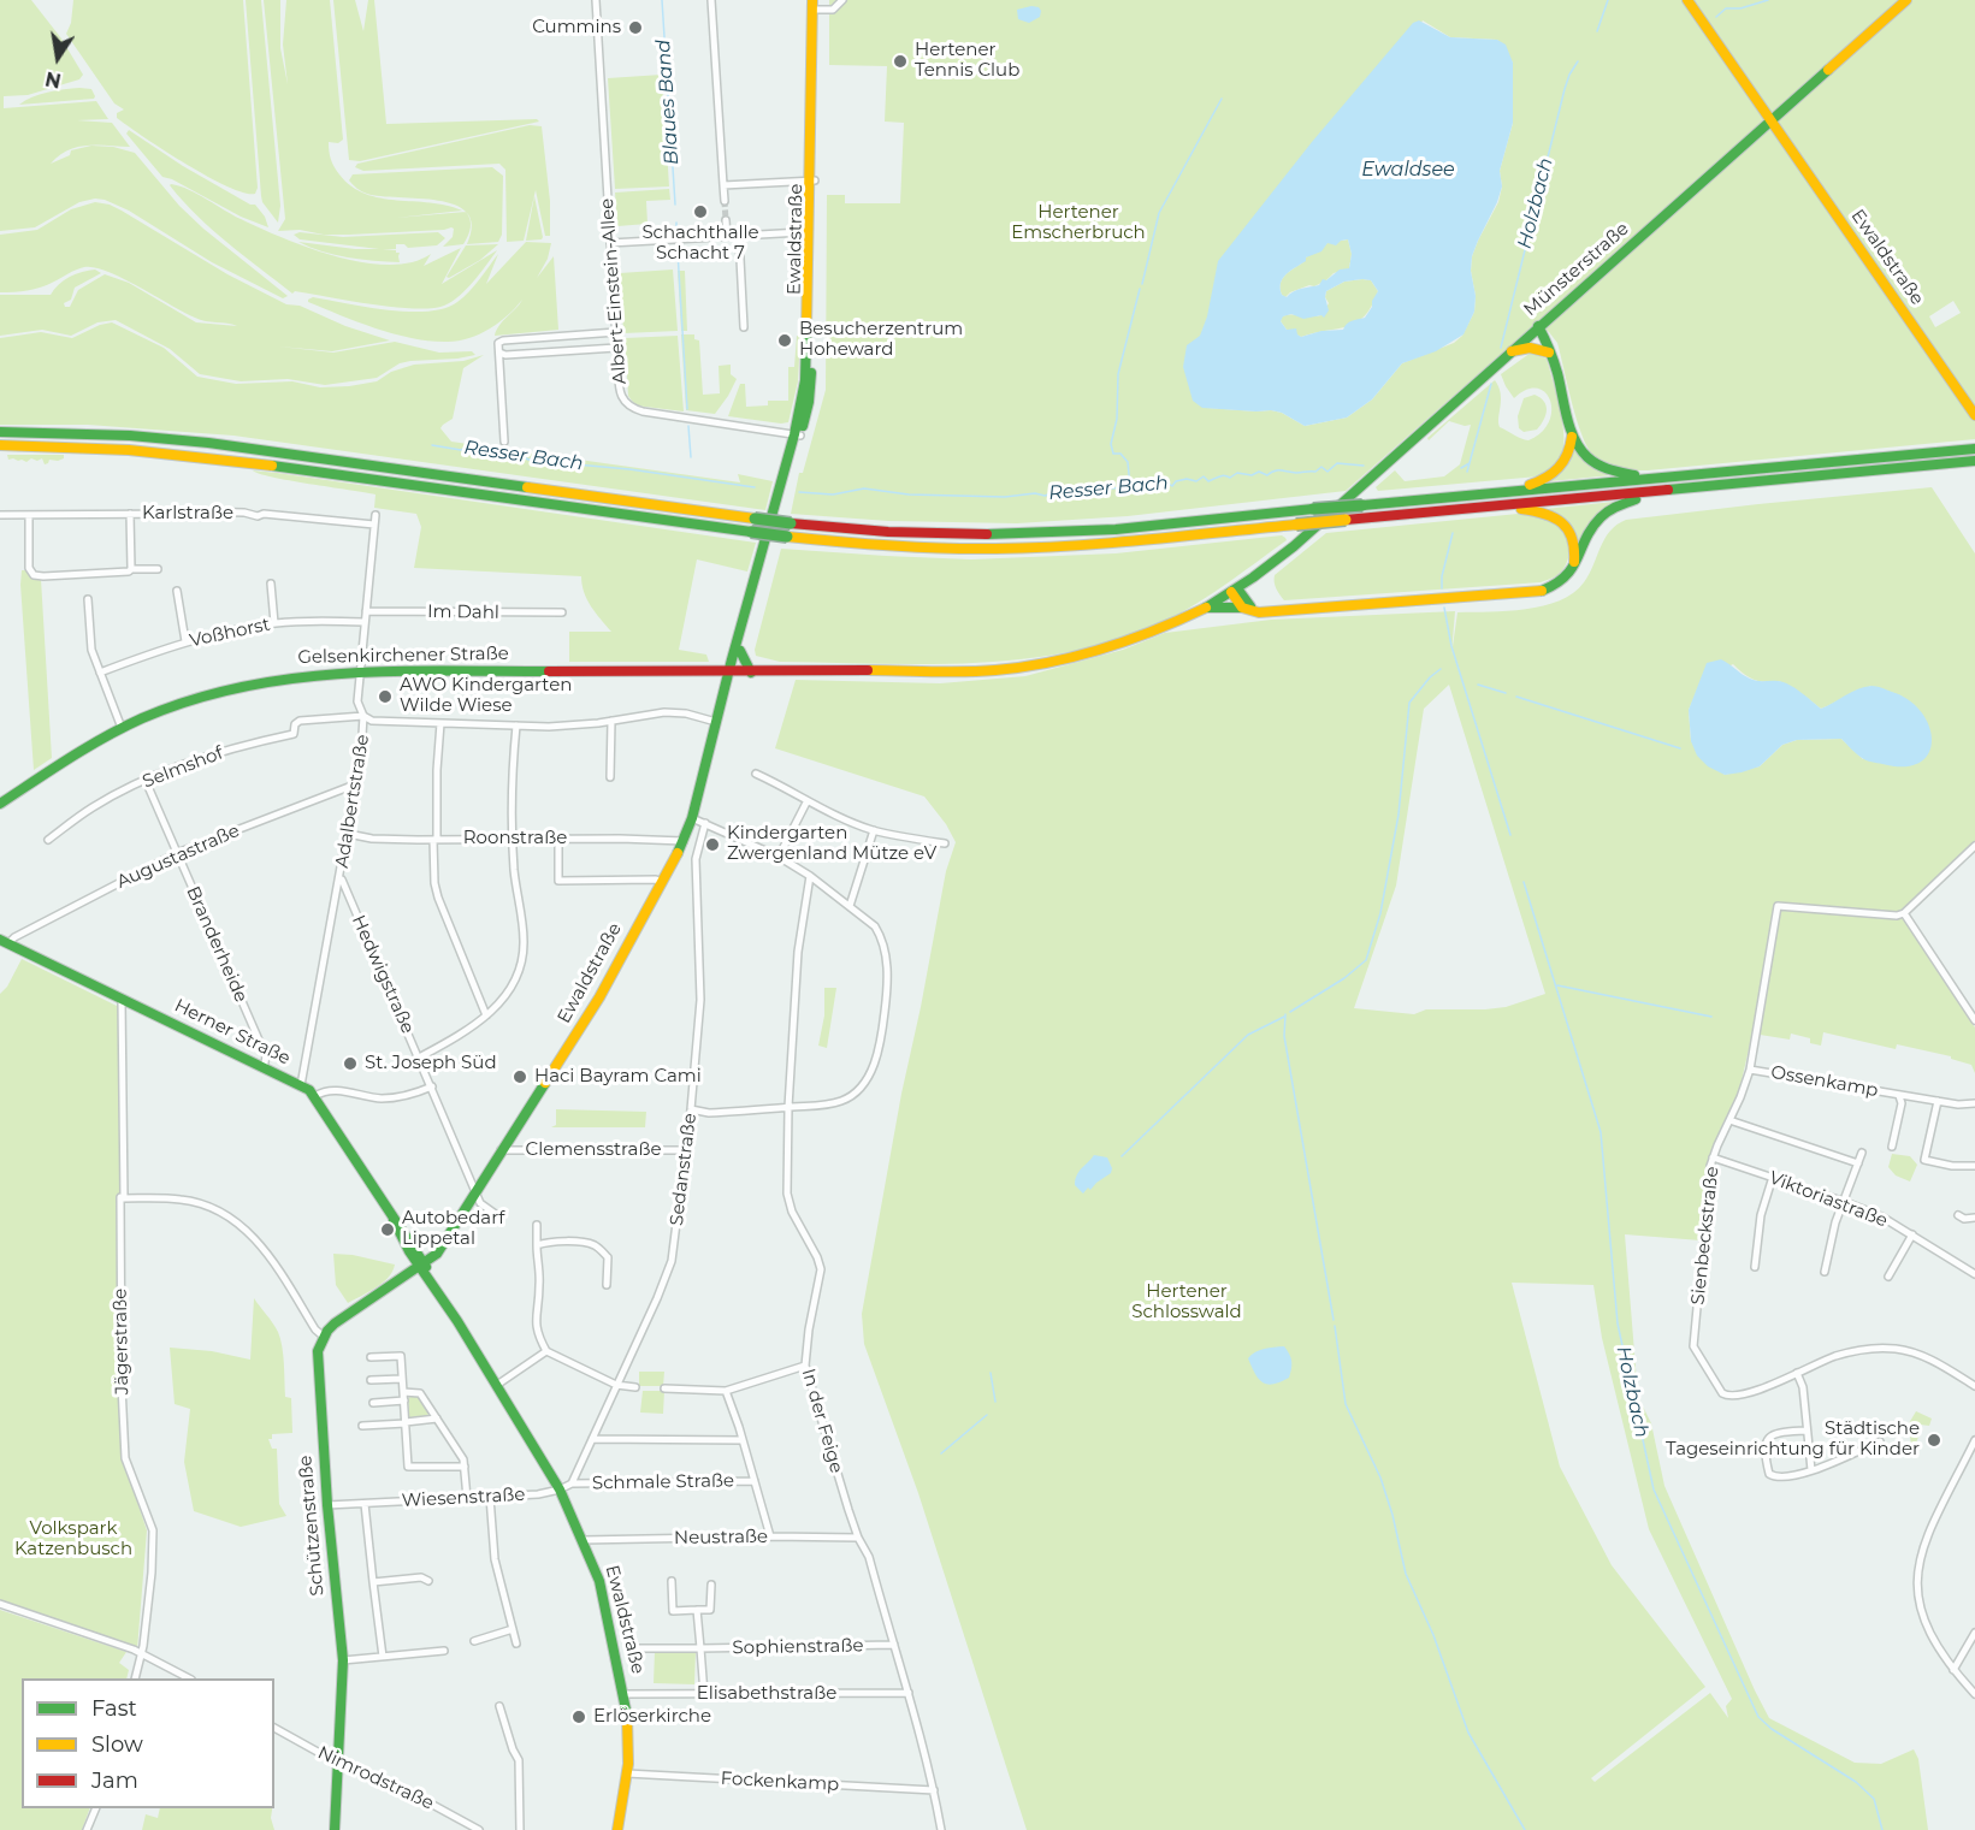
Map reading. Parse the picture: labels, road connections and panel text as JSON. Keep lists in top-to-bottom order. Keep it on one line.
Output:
{"streets":{"main road":["Ewaldstraße","Münsterstraße","Gelsenkirchener Straße","Herner Straße","Schützenstraße"],"street":["Albert-Einstein-Allee","Karlstraße","Im Dahl","Voßhorst","Selmshof","Adalbertstraße","Roonstraße","Augustastraße","Branderheide","Hedwigstraße","Ossenkamp","Clemensstraße","Sedanstraße","Viktoriastraße","Sienbeckstraße","Jägerstraße","In der Feige","Schmale Straße","Wiesenstraße","Neustraße","Sophienstraße","Elisabethstraße","Nimrodstraße","Fockenkamp"]},"crossings":[["Ewaldstraße","Münsterstraße"],["Ewaldstraße","Albert-Einstein-Allee"],["Ewaldstraße","Gelsenkirchener Straße"],["Ewaldstraße","Roonstraße"],["Ewaldstraße","Hedwigstraße"],["Ewaldstraße","Herner Straße"],["Ewaldstraße","Clemensstraße"],["Ewaldstraße","Sedanstraße"],["Ewaldstraße","Schmale Straße"],["Ewaldstraße","Wiesenstraße"],["Ewaldstraße","Neustraße"],["Ewaldstraße","Elisabethstraße"],["Ewaldstraße","Fockenkamp"],["Münsterstraße","Gelsenkirchener Straße"],["Karlstraße","Adalbertstraße"],["Im Dahl","Adalbertstraße"],["Voßhorst","Adalbertstraße"],["Gelsenkirchener Straße","Adalbertstraße"],["Selmshof","Adalbertstraße"],["Selmshof","Branderheide"],["Adalbertstraße","Roonstraße"],["Adalbertstraße","Augustastraße"],["Adalbertstraße","Hedwigstraße"],["Adalbertstraße","Herner Straße"],["Augustastraße","Branderheide"],["Augustastraße","Herner Straße"],["Branderheide","Herner Straße"],["Herner Straße","Jägerstraße"],["Ossenkamp","Sienbeckstraße"],["Clemensstraße","Sedanstraße"],["Sedanstraße","Schmale Straße"],["Sedanstraße","Wiesenstraße"],["Viktoriastraße","Sienbeckstraße"],["In der Feige","Neustraße"],["In der Feige","Sophienstraße"],["In der Feige","Elisabethstraße"],["In der Feige","Fockenkamp"],["Schmale Straße","Wiesenstraße"],["Wiesenstraße","Schützenstraße"],["Schützenstraße","Nimrodstraße"]],"water":["Blaues Band","Ewaldsee","Holzbach","Resser Bach"],"parks":["Hertener Emscherbruch","Hertener Schlosswald","Volkspark Katzenbusch"],"places":["Cummins","Hertener Tennis Club","Schachthalle Schacht 7","Besucherzentrum Hoheward","AWO Kindergarten Wilde Wiese","Kindergarten Zwergenland Mütze eV","St. Joseph Süd","Haci Bayram Cami","Autobedarf Lippetal","Städtische Tageseinrichtung für Kinder","Erlöserkirche"],"legend":["Fast","Slow","Jam"],"north":"bottom"}
